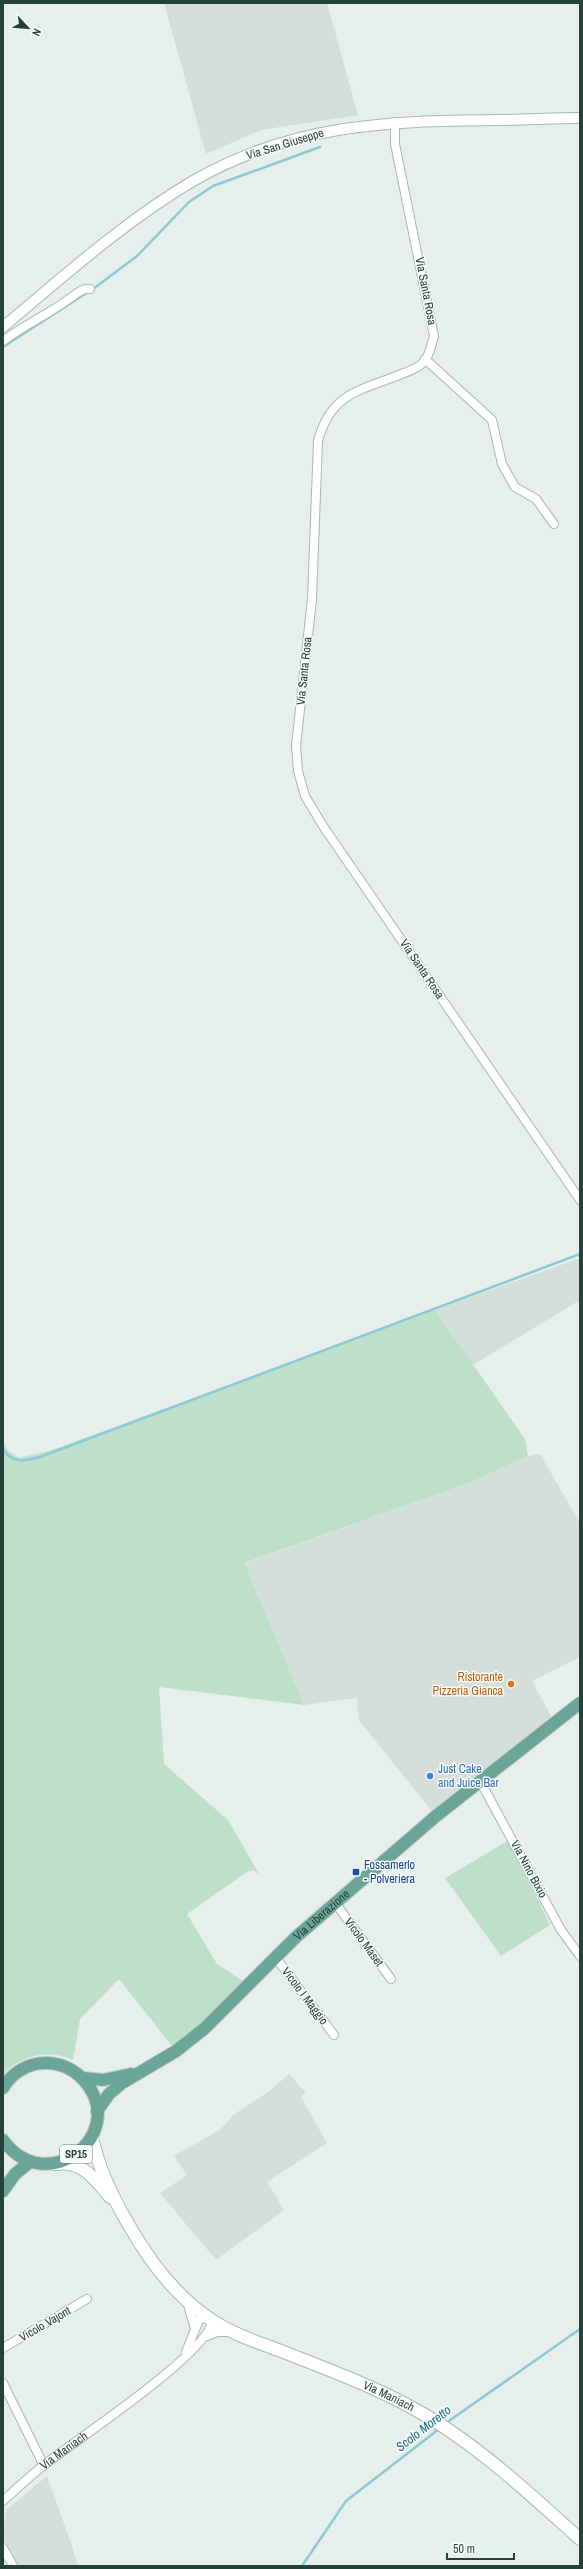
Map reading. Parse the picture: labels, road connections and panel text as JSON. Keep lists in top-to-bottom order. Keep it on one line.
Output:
{"streets":{"main road":["Via Liberazione","SP15","Via Maniach"],"street":["Via San Giuseppe","Via Santa Rosa","Via Nino Bixio","Vicolo Maset","Vicolo I Maggio","Vicolo Vajont"]},"crossings":[["Via San Giuseppe","Via Santa Rosa"],["Via Nino Bixio","Via Liberazione"],["Via Liberazione","Vicolo Maset"],["Via Liberazione","Vicolo I Maggio"],["Via Liberazione","SP15"],["SP15","Via Maniach"]],"water":["Scolo Moretto"],"places":{"other":["Ristorante Pizzeria Gianca","Just Cake and Juice Bar"],"transit":["Fossamerlo - Polveriera"]},"scale_bar":"50 m","north":"bottom right"}
